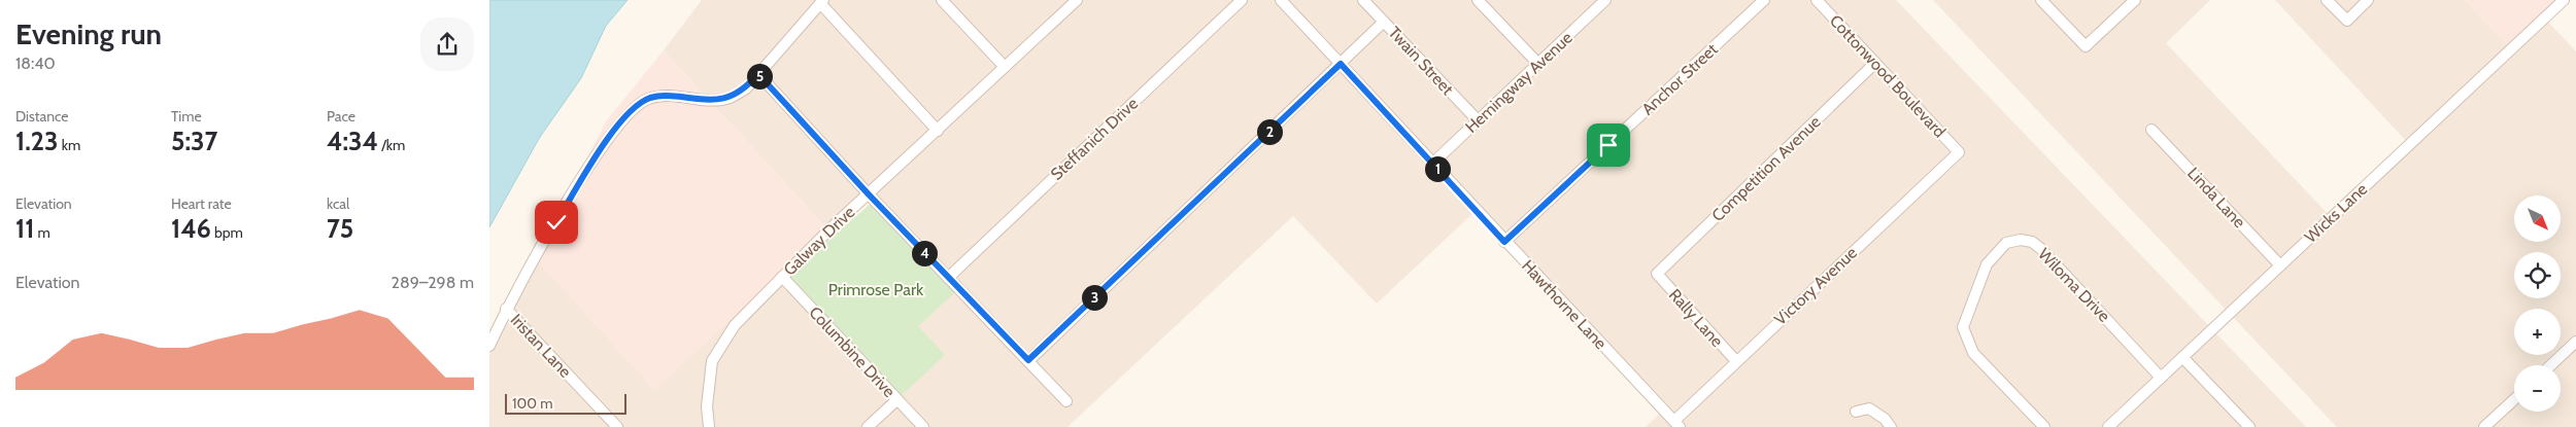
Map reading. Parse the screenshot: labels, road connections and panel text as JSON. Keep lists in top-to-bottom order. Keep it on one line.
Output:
{"streets":{"street":["Twain Street","Cottonwood Boulevard","Anchor Street","Hemingway Avenue","Steffanich Drive","Competition Avenue","Linda Lane","Wicks Lane","Galway Drive","Wiloma Drive","Victory Avenue","Hawthorne Lane","Rally Lane","Iristan Lane","Columbine Drive"]},"crossings":[["Twain Street","Hemingway Avenue"],["Cottonwood Boulevard","Competition Avenue"],["Cottonwood Boulevard","Victory Avenue"],["Anchor Street","Hawthorne Lane"],["Hemingway Avenue","Hawthorne Lane"],["Competition Avenue","Rally Lane"],["Linda Lane","Wicks Lane"],["Wicks Lane","Wiloma Drive"],["Galway Drive","Columbine Drive"],["Victory Avenue","Hawthorne Lane"],["Victory Avenue","Rally Lane"]],"parks":["Primrose Park"],"scale_bar":"100 m","north":"bottom right","page":{"heading":["Evening run","18:40"],"pins":["5","2","1","4","3"],"stats":[["Distance","1.23 km"],["Time","5:37"],["Pace","4:34 /km"],["Elevation","11 m"],["Heart rate","146 bpm"],["kcal","75"]],"map_buttons":["+","−"],"chart":["Elevation","289–298 m"],"scale":"100 m"}}
